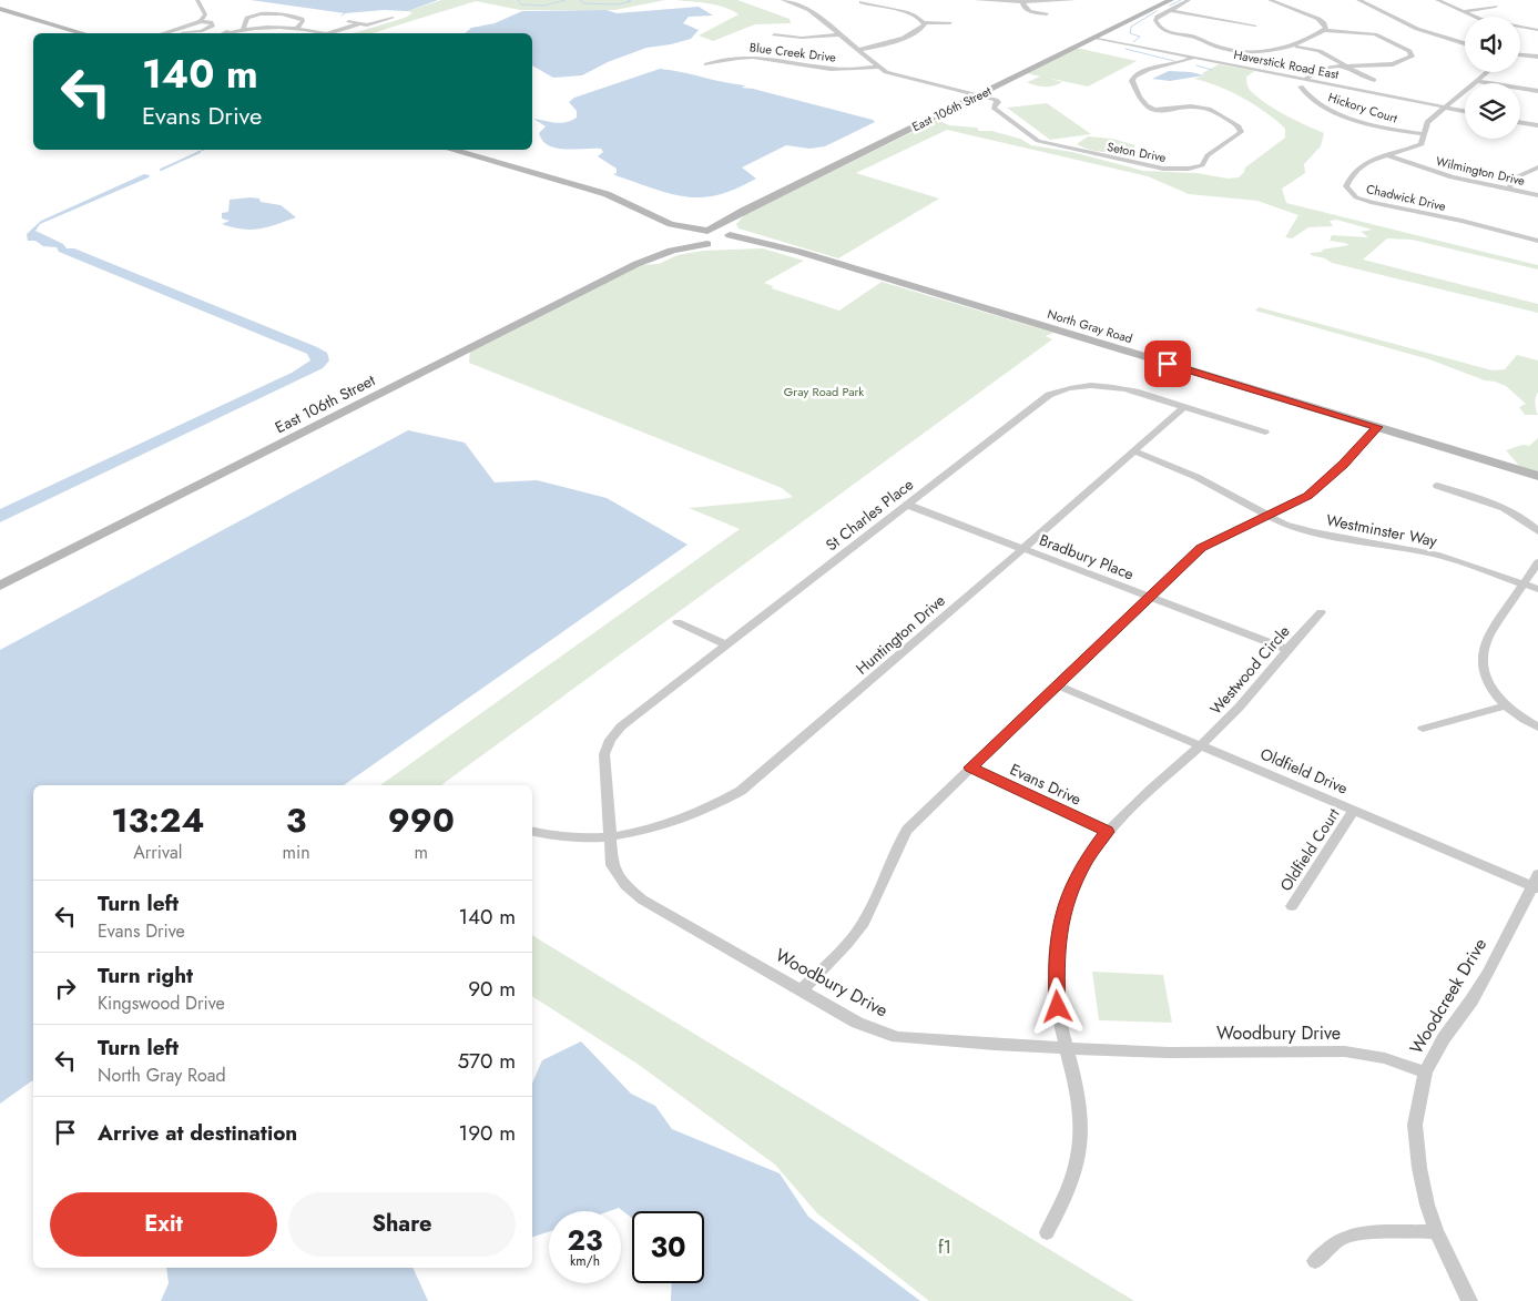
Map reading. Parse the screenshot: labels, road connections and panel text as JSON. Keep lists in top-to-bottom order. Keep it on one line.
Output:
{"streets":{"street":["Blue Creek Drive","Haverstick Road East","Hickory Court","East 106th Street","Seton Drive","Wilmington Drive","Chadwick Drive","North Gray Road","St Charles Place","Westminster Way","Bradbury Place","Huntington Drive","Westwood Circle","Oldfield Drive","Evans Drive","Oldfield Court","Woodbury Drive","Woodcreek Drive"]},"crossings":[["Haverstick Road East","East 106th Street"],["Haverstick Road East","Seton Drive"],["Haverstick Road East","Chadwick Drive"],["Hickory Court","Chadwick Drive"],["East 106th Street","Seton Drive"],["East 106th Street","North Gray Road"],["Wilmington Drive","Chadwick Drive"],["St Charles Place","Bradbury Place"],["St Charles Place","Huntington Drive"],["St Charles Place","Woodbury Drive"],["Westminster Way","Huntington Drive"],["Bradbury Place","Huntington Drive"],["Bradbury Place","Westwood Circle"],["Huntington Drive","Woodbury Drive"],["Westwood Circle","Oldfield Drive"],["Westwood Circle","Evans Drive"],["Westwood Circle","Woodbury Drive"],["Oldfield Drive","Oldfield Court"],["Oldfield Drive","Woodcreek Drive"],["Woodbury Drive","Woodcreek Drive"]],"parks":["Gray Road Park","f1"],"page":{"turn":["140 m","Evans Drive"],"eta":["13:24","Arrival","3","min","990","m"],"list":[{"name":"Turn left","note":"Evans Drive","value":"140 m"},{"name":"Turn right","note":"Kingswood Drive","value":"90 m"},{"name":"Turn left","note":"North Gray Road","value":"570 m"},{"name":"Arrive at destination","value":"190 m"}],"buttons":["Exit","Share"],"speed":"23 km/h","limit":"30"}}
